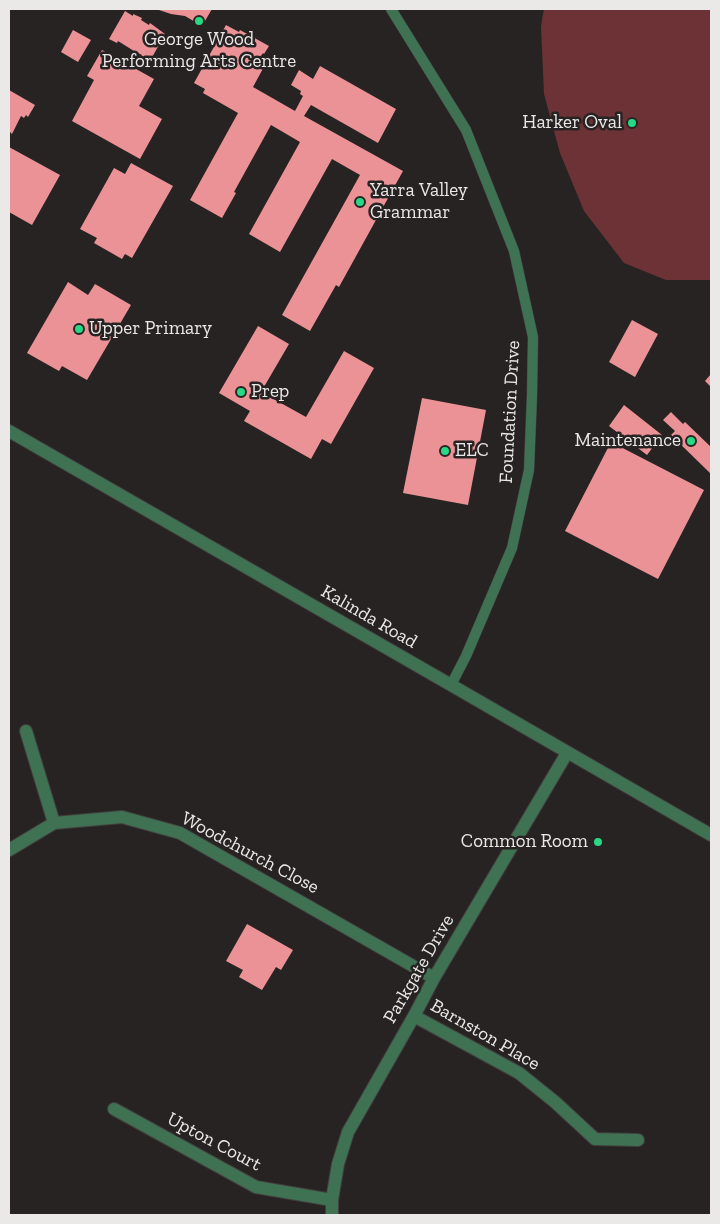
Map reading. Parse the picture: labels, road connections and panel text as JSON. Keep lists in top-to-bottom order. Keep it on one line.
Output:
{"streets":{"street":["Kalinda Road","Woodchurch Close","Parkgate Drive","Barnston Place","Upton Court"],"lane":["Foundation Drive"]},"crossings":[["Foundation Drive","Kalinda Road"],["Kalinda Road","Parkgate Drive"],["Woodchurch Close","Parkgate Drive"],["Parkgate Drive","Barnston Place"],["Parkgate Drive","Upton Court"]],"places":["George Wood Performing Arts Centre","Harker Oval","Yarra Valley Grammar","Upper Primary","Prep","Maintenance","ELC","Common Room"]}
